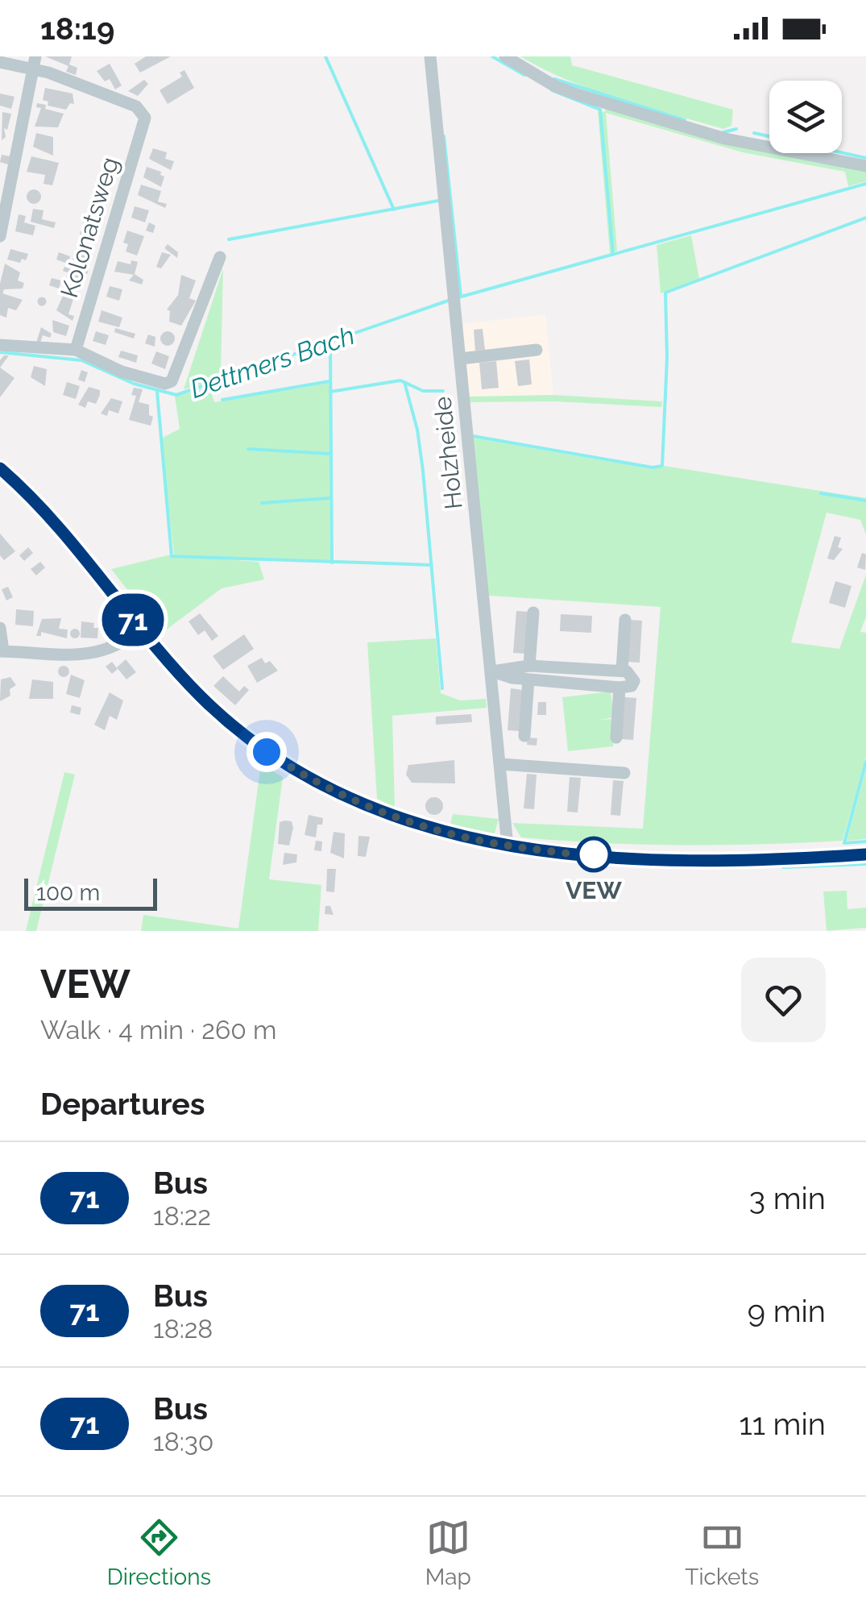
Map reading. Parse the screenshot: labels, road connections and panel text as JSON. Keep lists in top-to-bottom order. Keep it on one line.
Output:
{"streets":{"street":["Kolonatsweg","Holzheide"]},"water":["Dettmers Bach"],"places":["VEW"],"lines":["bus line 71"],"scale_bar":"100 m","page":{"status":"18:19","on_map":"71","scale":"100 m","heading":[["VEW","Walk · 4 min · 260 m"],"Departures"],"list":[{"mark":"71","name":"Bus","note":"18:22","value":"3 min"},{"mark":"71","name":"Bus","note":"18:28","value":"9 min"},{"mark":"71","name":"Bus","note":"18:30","value":"11 min"}],"tabs":["Directions","Map","Tickets"]}}
